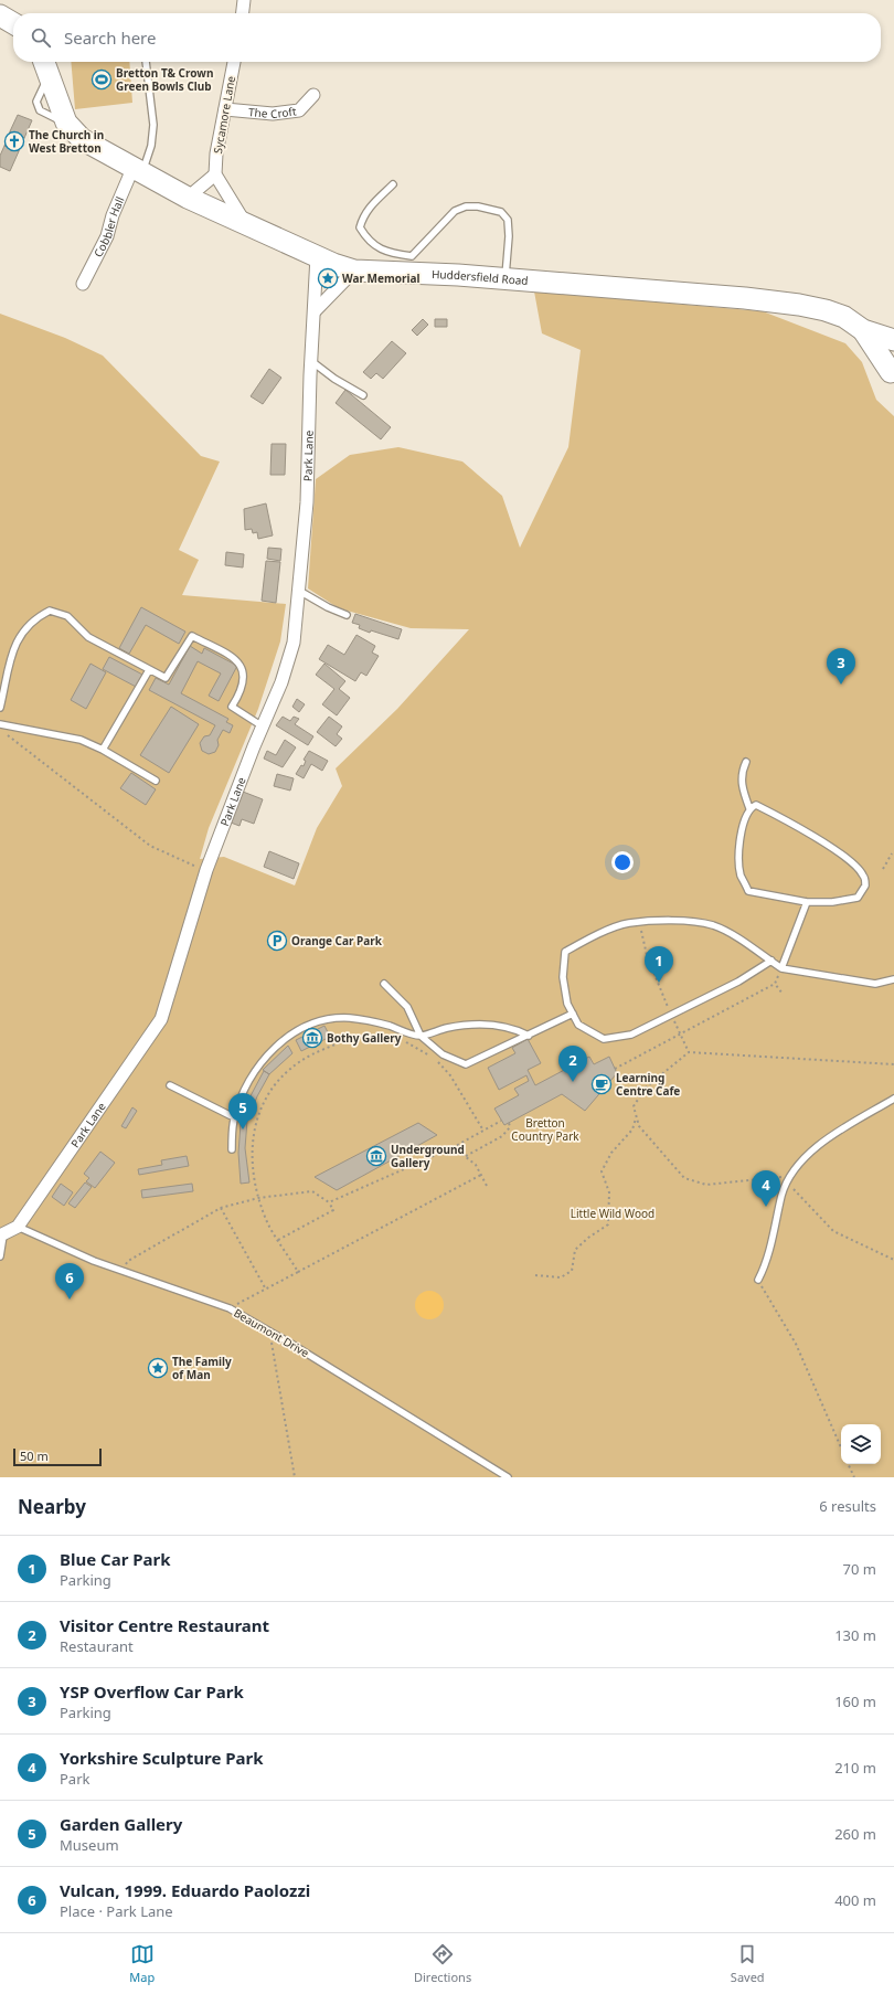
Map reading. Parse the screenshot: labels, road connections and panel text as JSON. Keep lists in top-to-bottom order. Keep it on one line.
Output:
{"streets":{"highway":["Huddersfield Road"],"street":["The Croft","Sycamore Lane","Cobbler Hall","Park Lane"],"lane":["Beaumont Drive"]},"crossings":[["The Croft","Sycamore Lane"],["Cobbler Hall","Huddersfield Road"],["Huddersfield Road","Park Lane"],["Park Lane","Beaumont Drive"]],"parks":["Bretton Country Park","Little Wild Wood"],"places":{"sports":["Bretton T& Crown Green Bowls Club"],"church":["The Church in West Bretton"],"place":["War Memorial","The Family of Man"],"parking":["Orange Car Park"],"museum":["Bothy Gallery","Underground Gallery"],"cafe":["Learning Centre Cafe"]},"scale_bar":"50 m","page":{"search":"Search here","pins":["3","1","2","5","4","6"],"scale":"50 m","heading":["Nearby","6 results"],"list":[{"mark":"1","name":"Blue Car Park","note":"Parking","value":"70 m"},{"mark":"2","name":"Visitor Centre Restaurant","note":"Restaurant","value":"130 m"},{"mark":"3","name":"YSP Overflow Car Park","note":"Parking","value":"160 m"},{"mark":"4","name":"Yorkshire Sculpture Park","note":"Park","value":"210 m"},{"mark":"5","name":"Garden Gallery","note":"Museum","value":"260 m"},{"mark":"6","name":"Vulcan, 1999. Eduardo Paolozzi","note":"Place · Park Lane","value":"400 m"}],"nav":["Map","Directions","Saved"]}}
